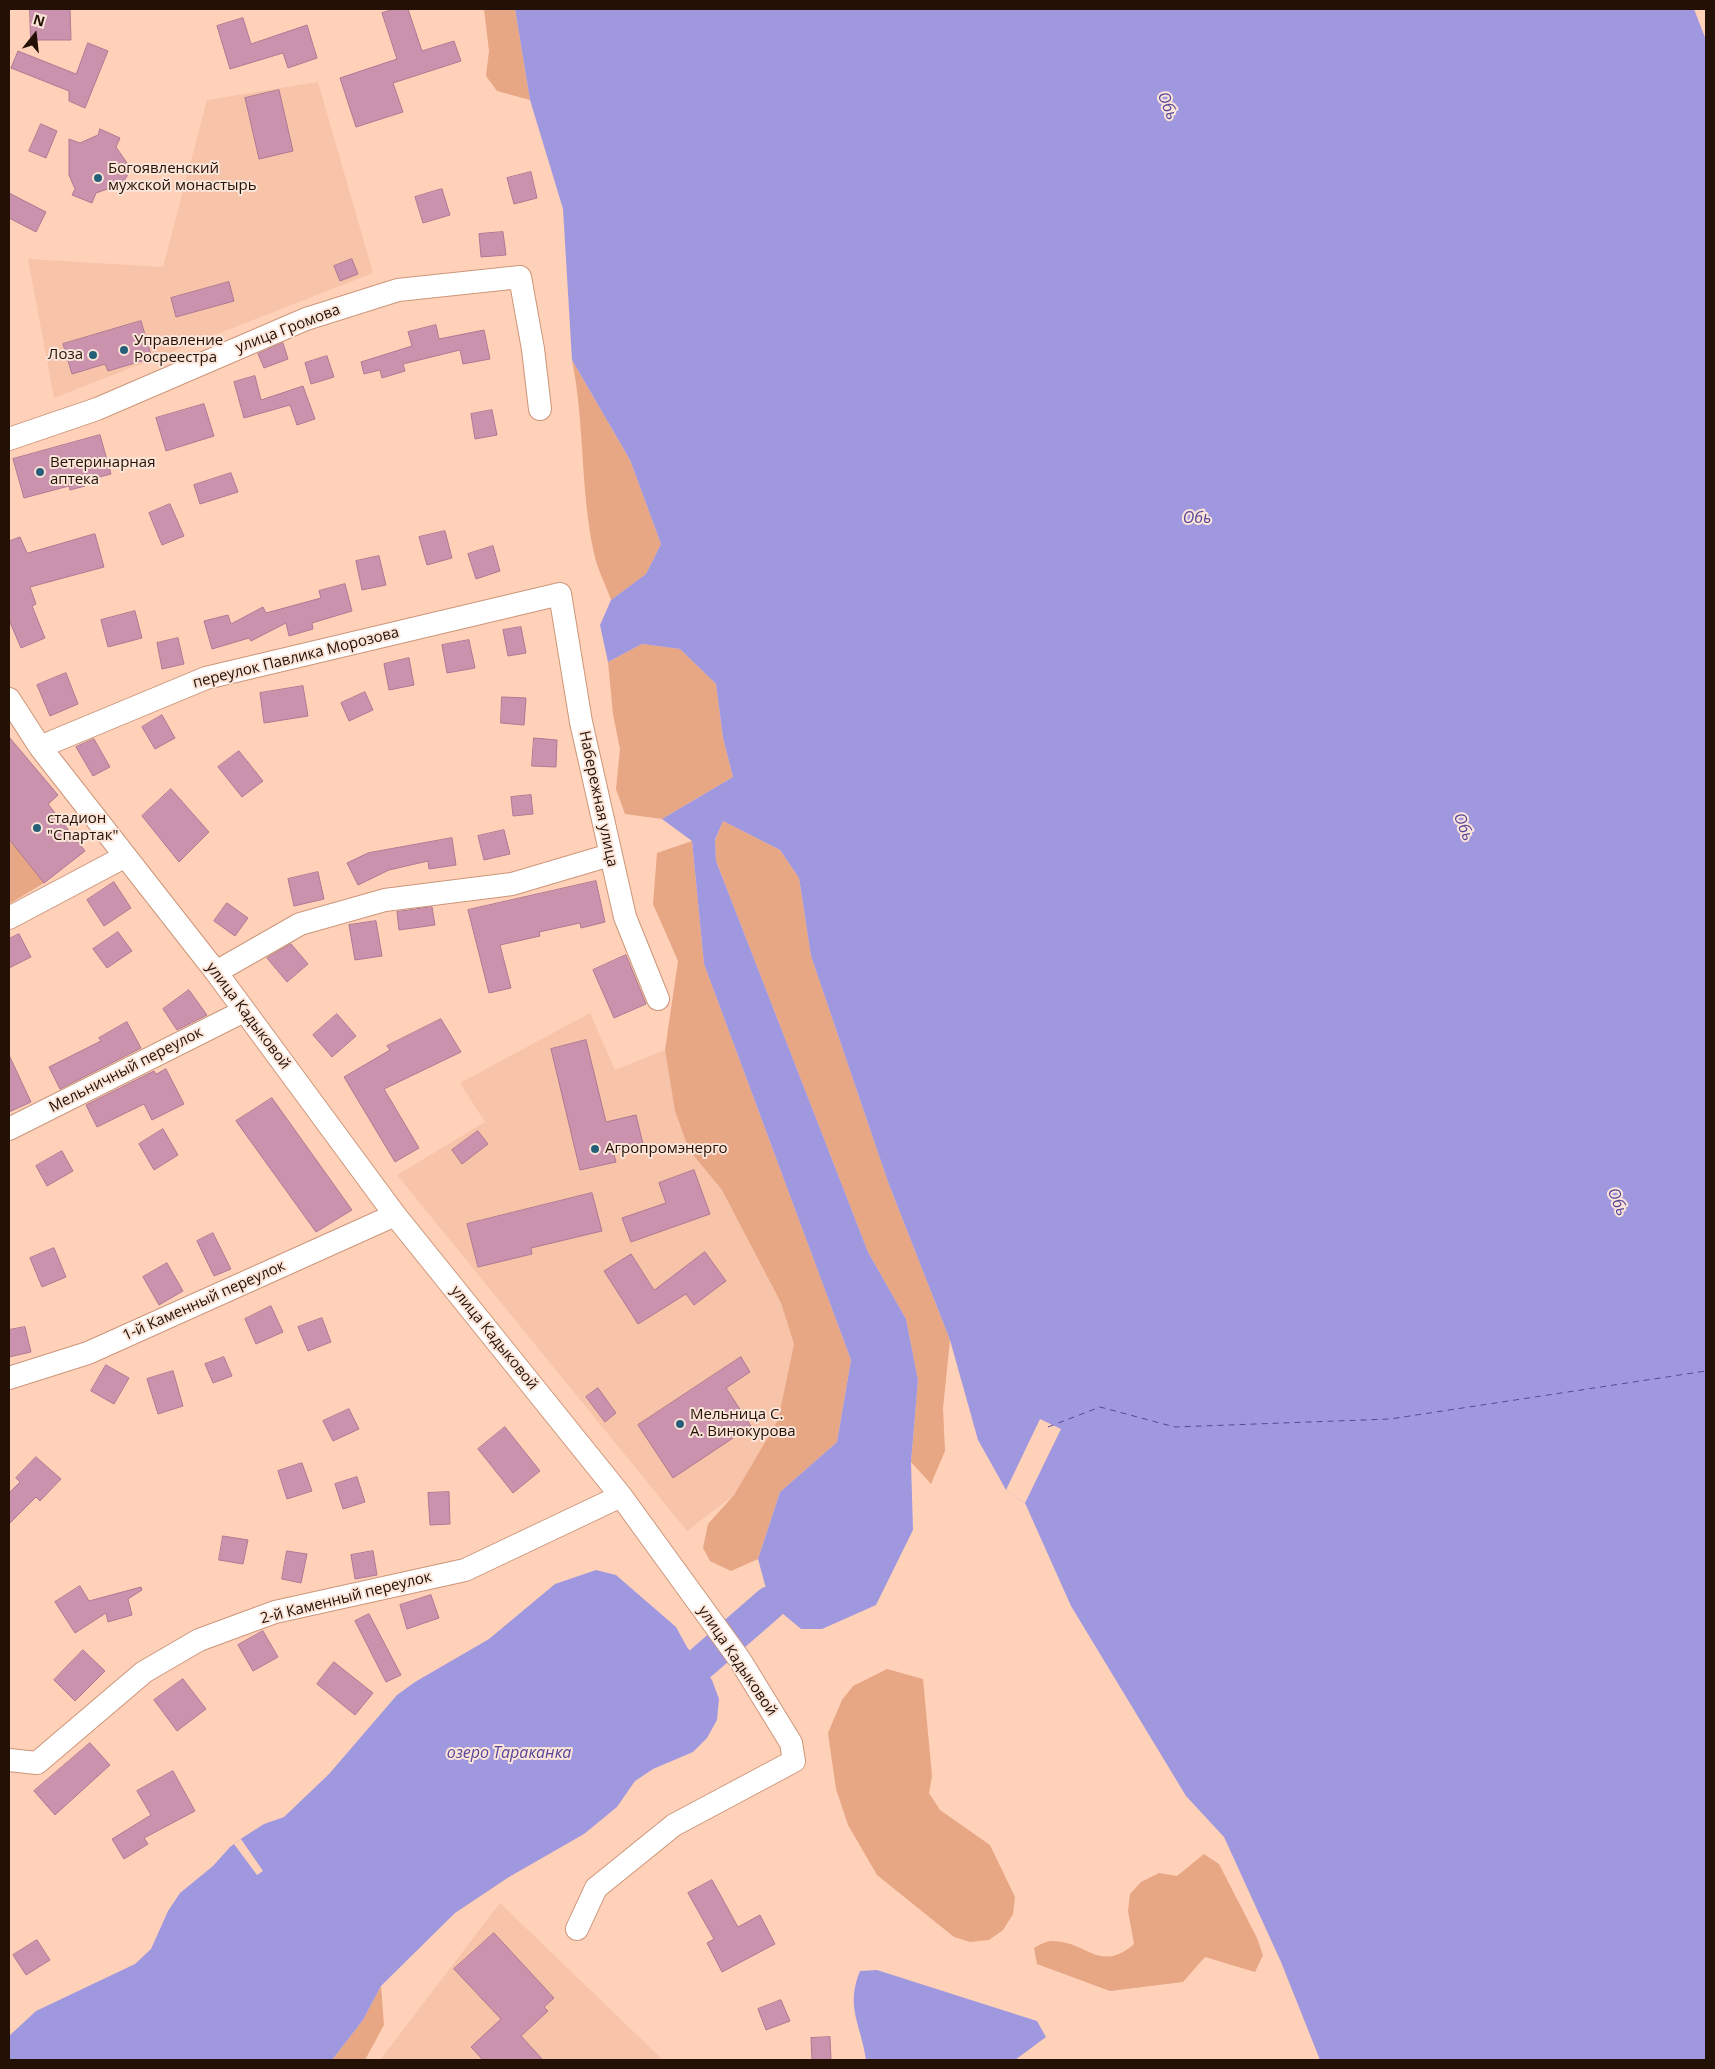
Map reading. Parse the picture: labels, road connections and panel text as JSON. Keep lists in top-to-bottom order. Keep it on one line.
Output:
{"streets":{"street":["улица Громова","переулок Павлика Морозова","Набережная улица","улица Кадыковой","Мельничный переулок","1-й Каменный переулок","2-й Каменный переулок"]},"crossings":[["переулок Павлика Морозова","Набережная улица"],["переулок Павлика Морозова","улица Кадыковой"],["улица Кадыковой","Мельничный переулок"],["улица Кадыковой","1-й Каменный переулок"],["улица Кадыковой","2-й Каменный переулок"]],"water":["Обь","озеро Тараканка"],"places":["Богоявленский мужской монастырь","Управление Росреестра","Лоза","Ветеринарная аптека","стадион \"Спартак\"","Агропромэнерго","Мельница С. А. Винокурова"],"north":"top"}
